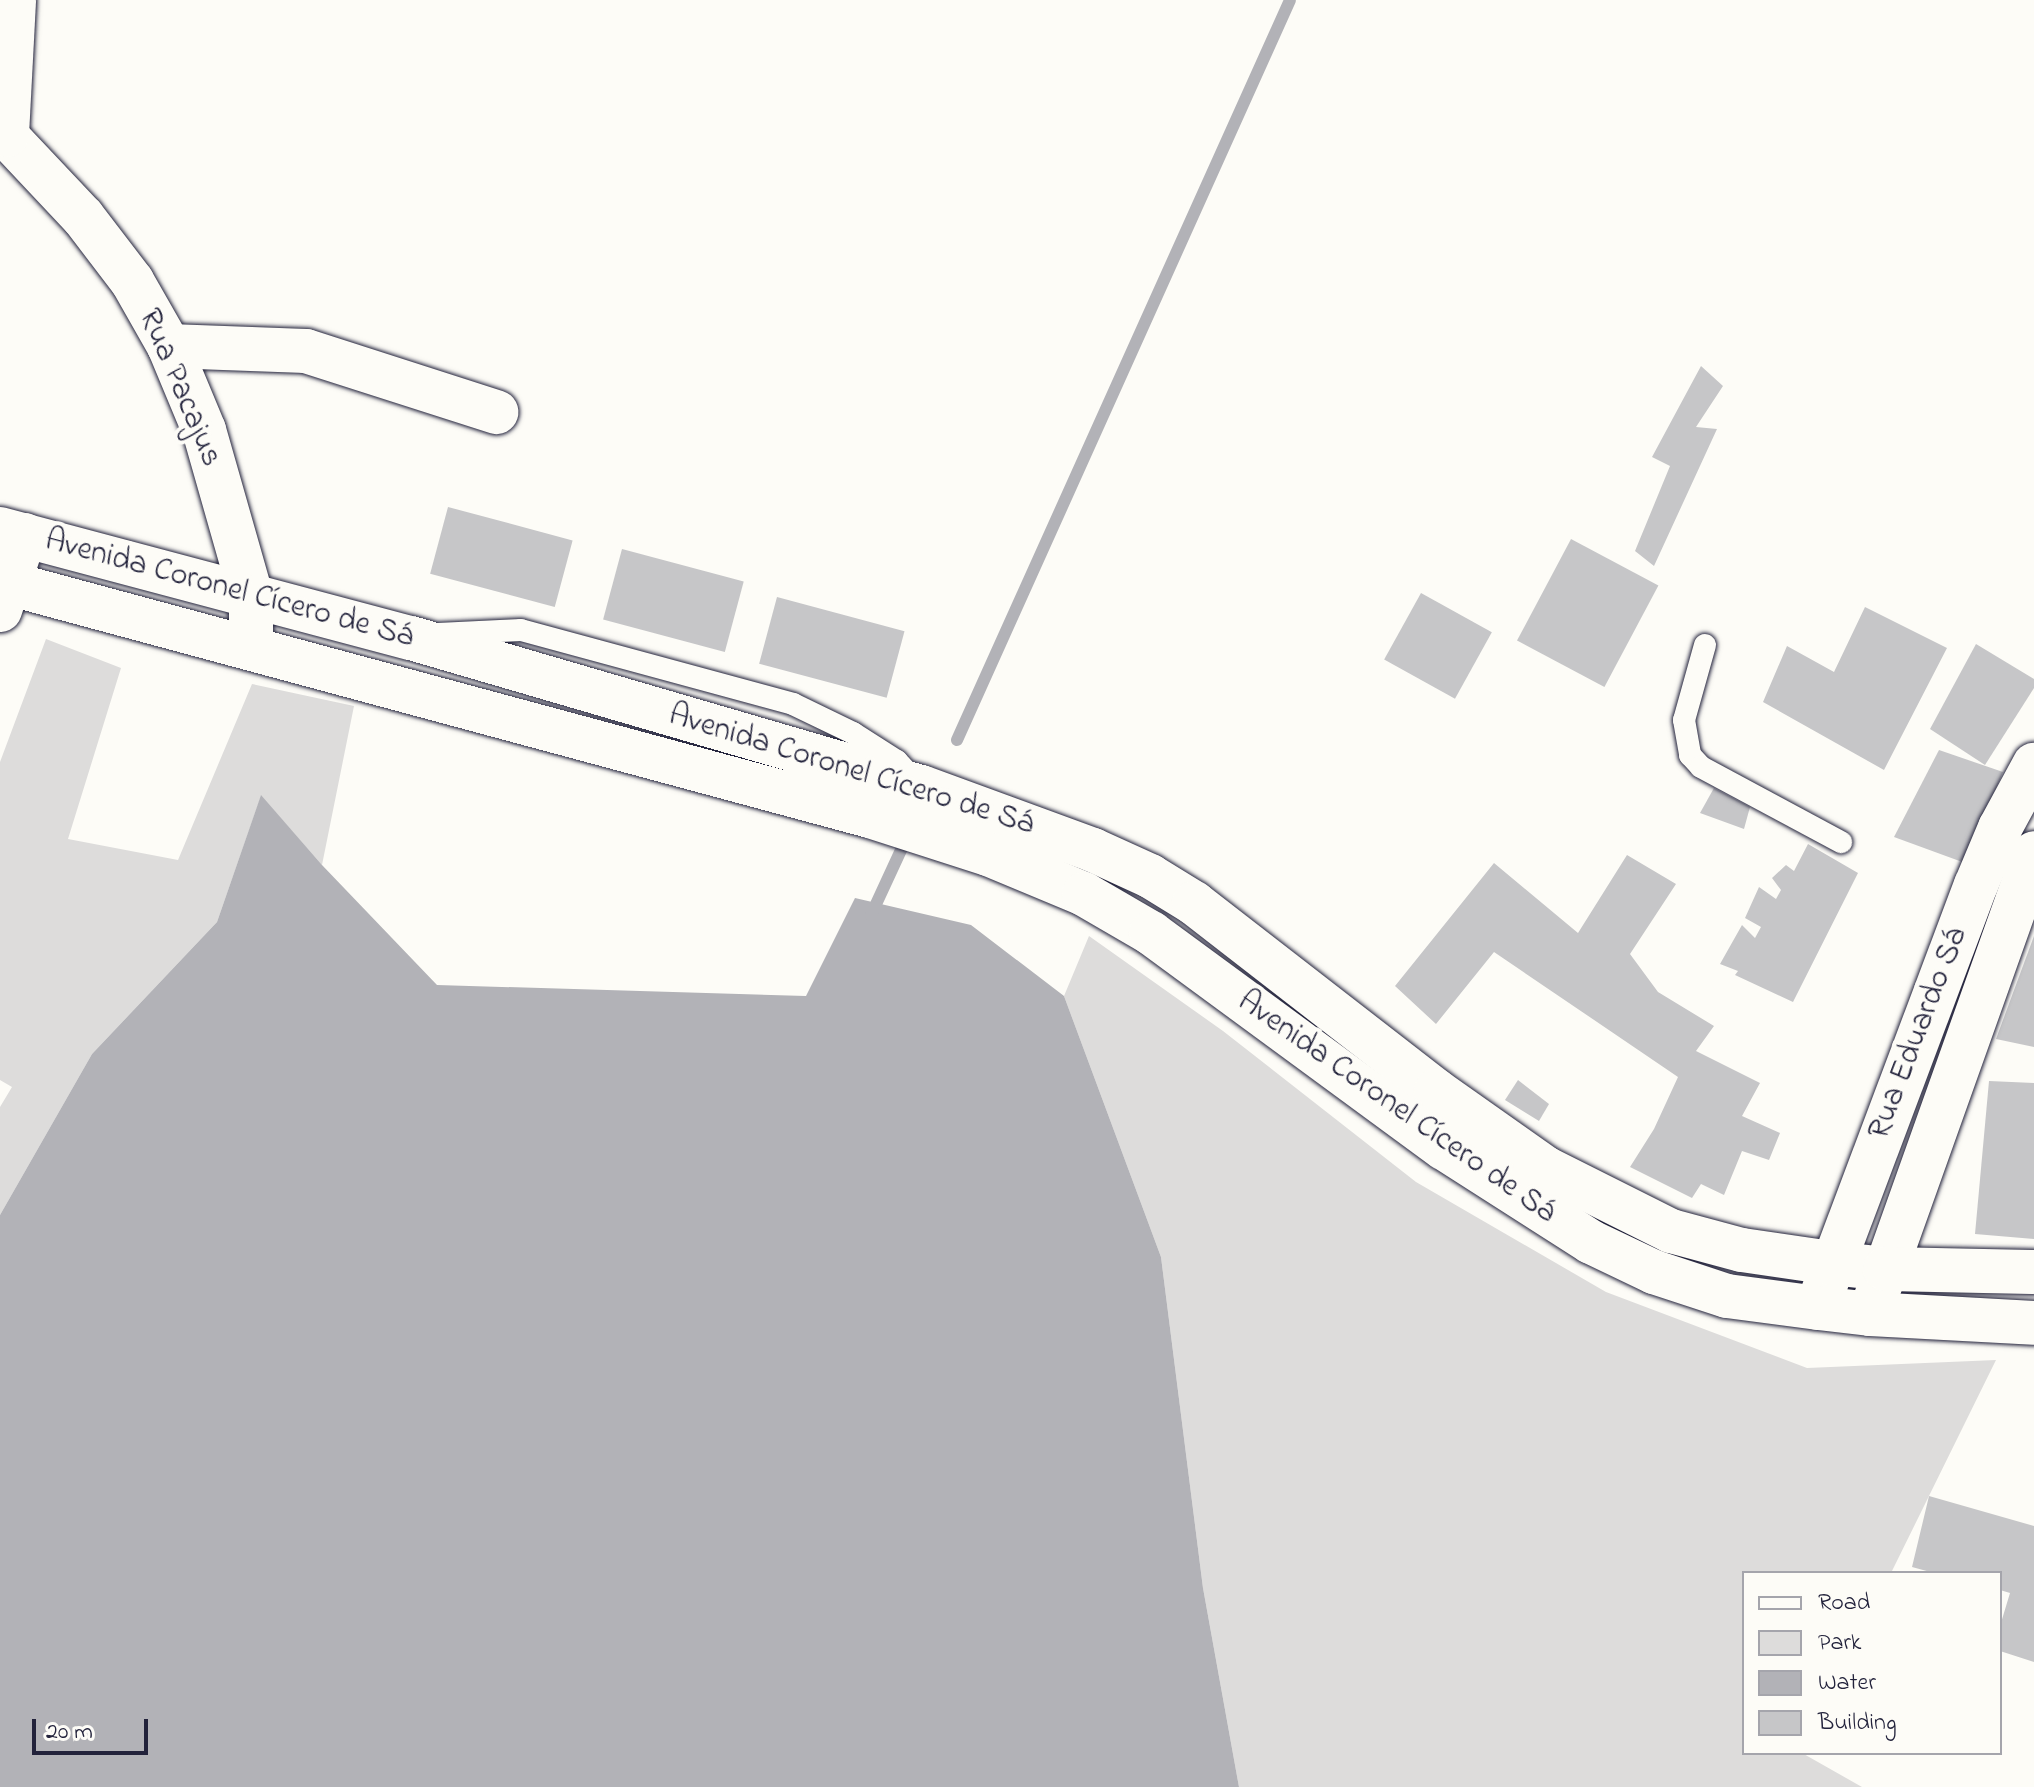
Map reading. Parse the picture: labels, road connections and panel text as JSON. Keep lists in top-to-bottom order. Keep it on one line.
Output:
{"streets":{"main road":["Rua Pacajus","Avenida Coronel Cícero de Sá","Rua Eduardo Sá"]},"crossings":[["Rua Pacajus","Avenida Coronel Cícero de Sá"],["Avenida Coronel Cícero de Sá","Rua Eduardo Sá"]],"legend":["Road","Park","Water","Building"],"scale_bar":"20 m"}
